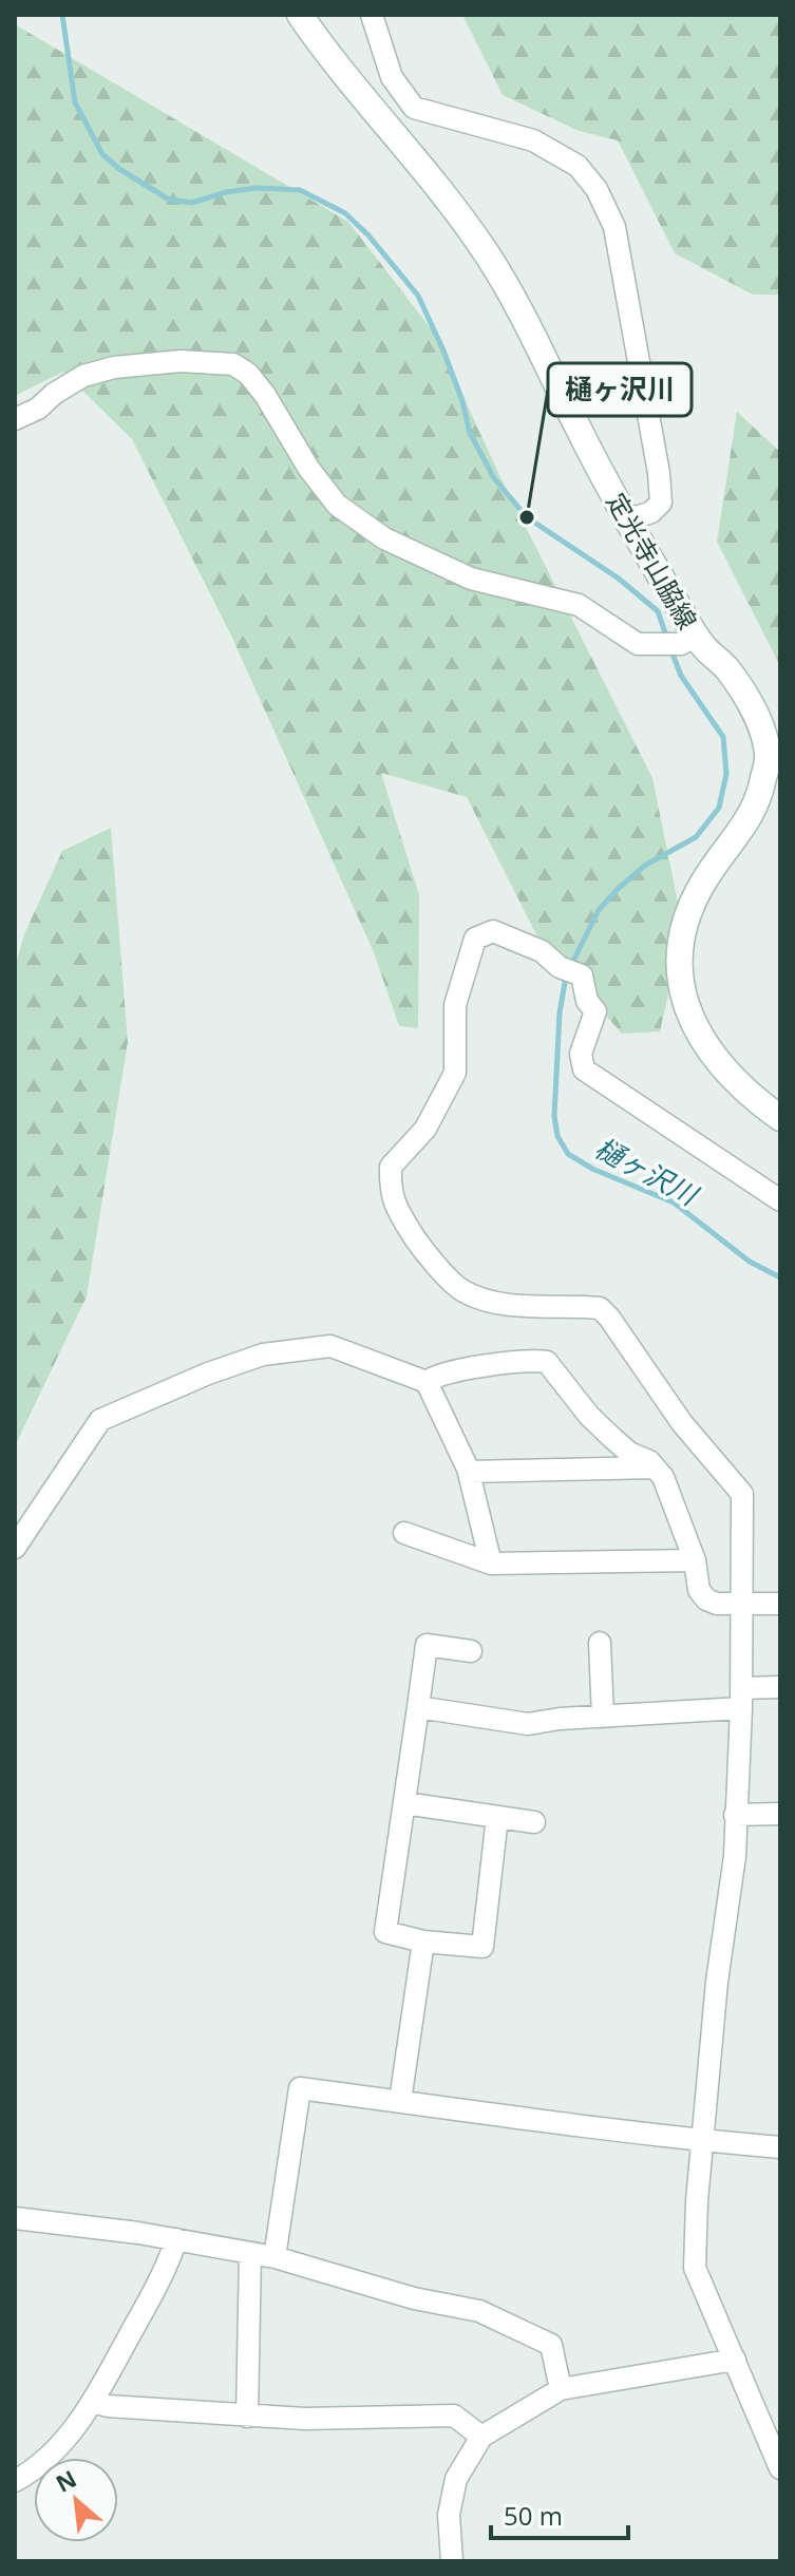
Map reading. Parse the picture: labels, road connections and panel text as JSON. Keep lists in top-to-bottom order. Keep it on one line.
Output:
{"streets":{"main road":["定光寺山脇線"]},"water":["樋ヶ沢川"],"places":["樋ヶ沢川"],"scale_bar":"50 m","north":"top left"}
